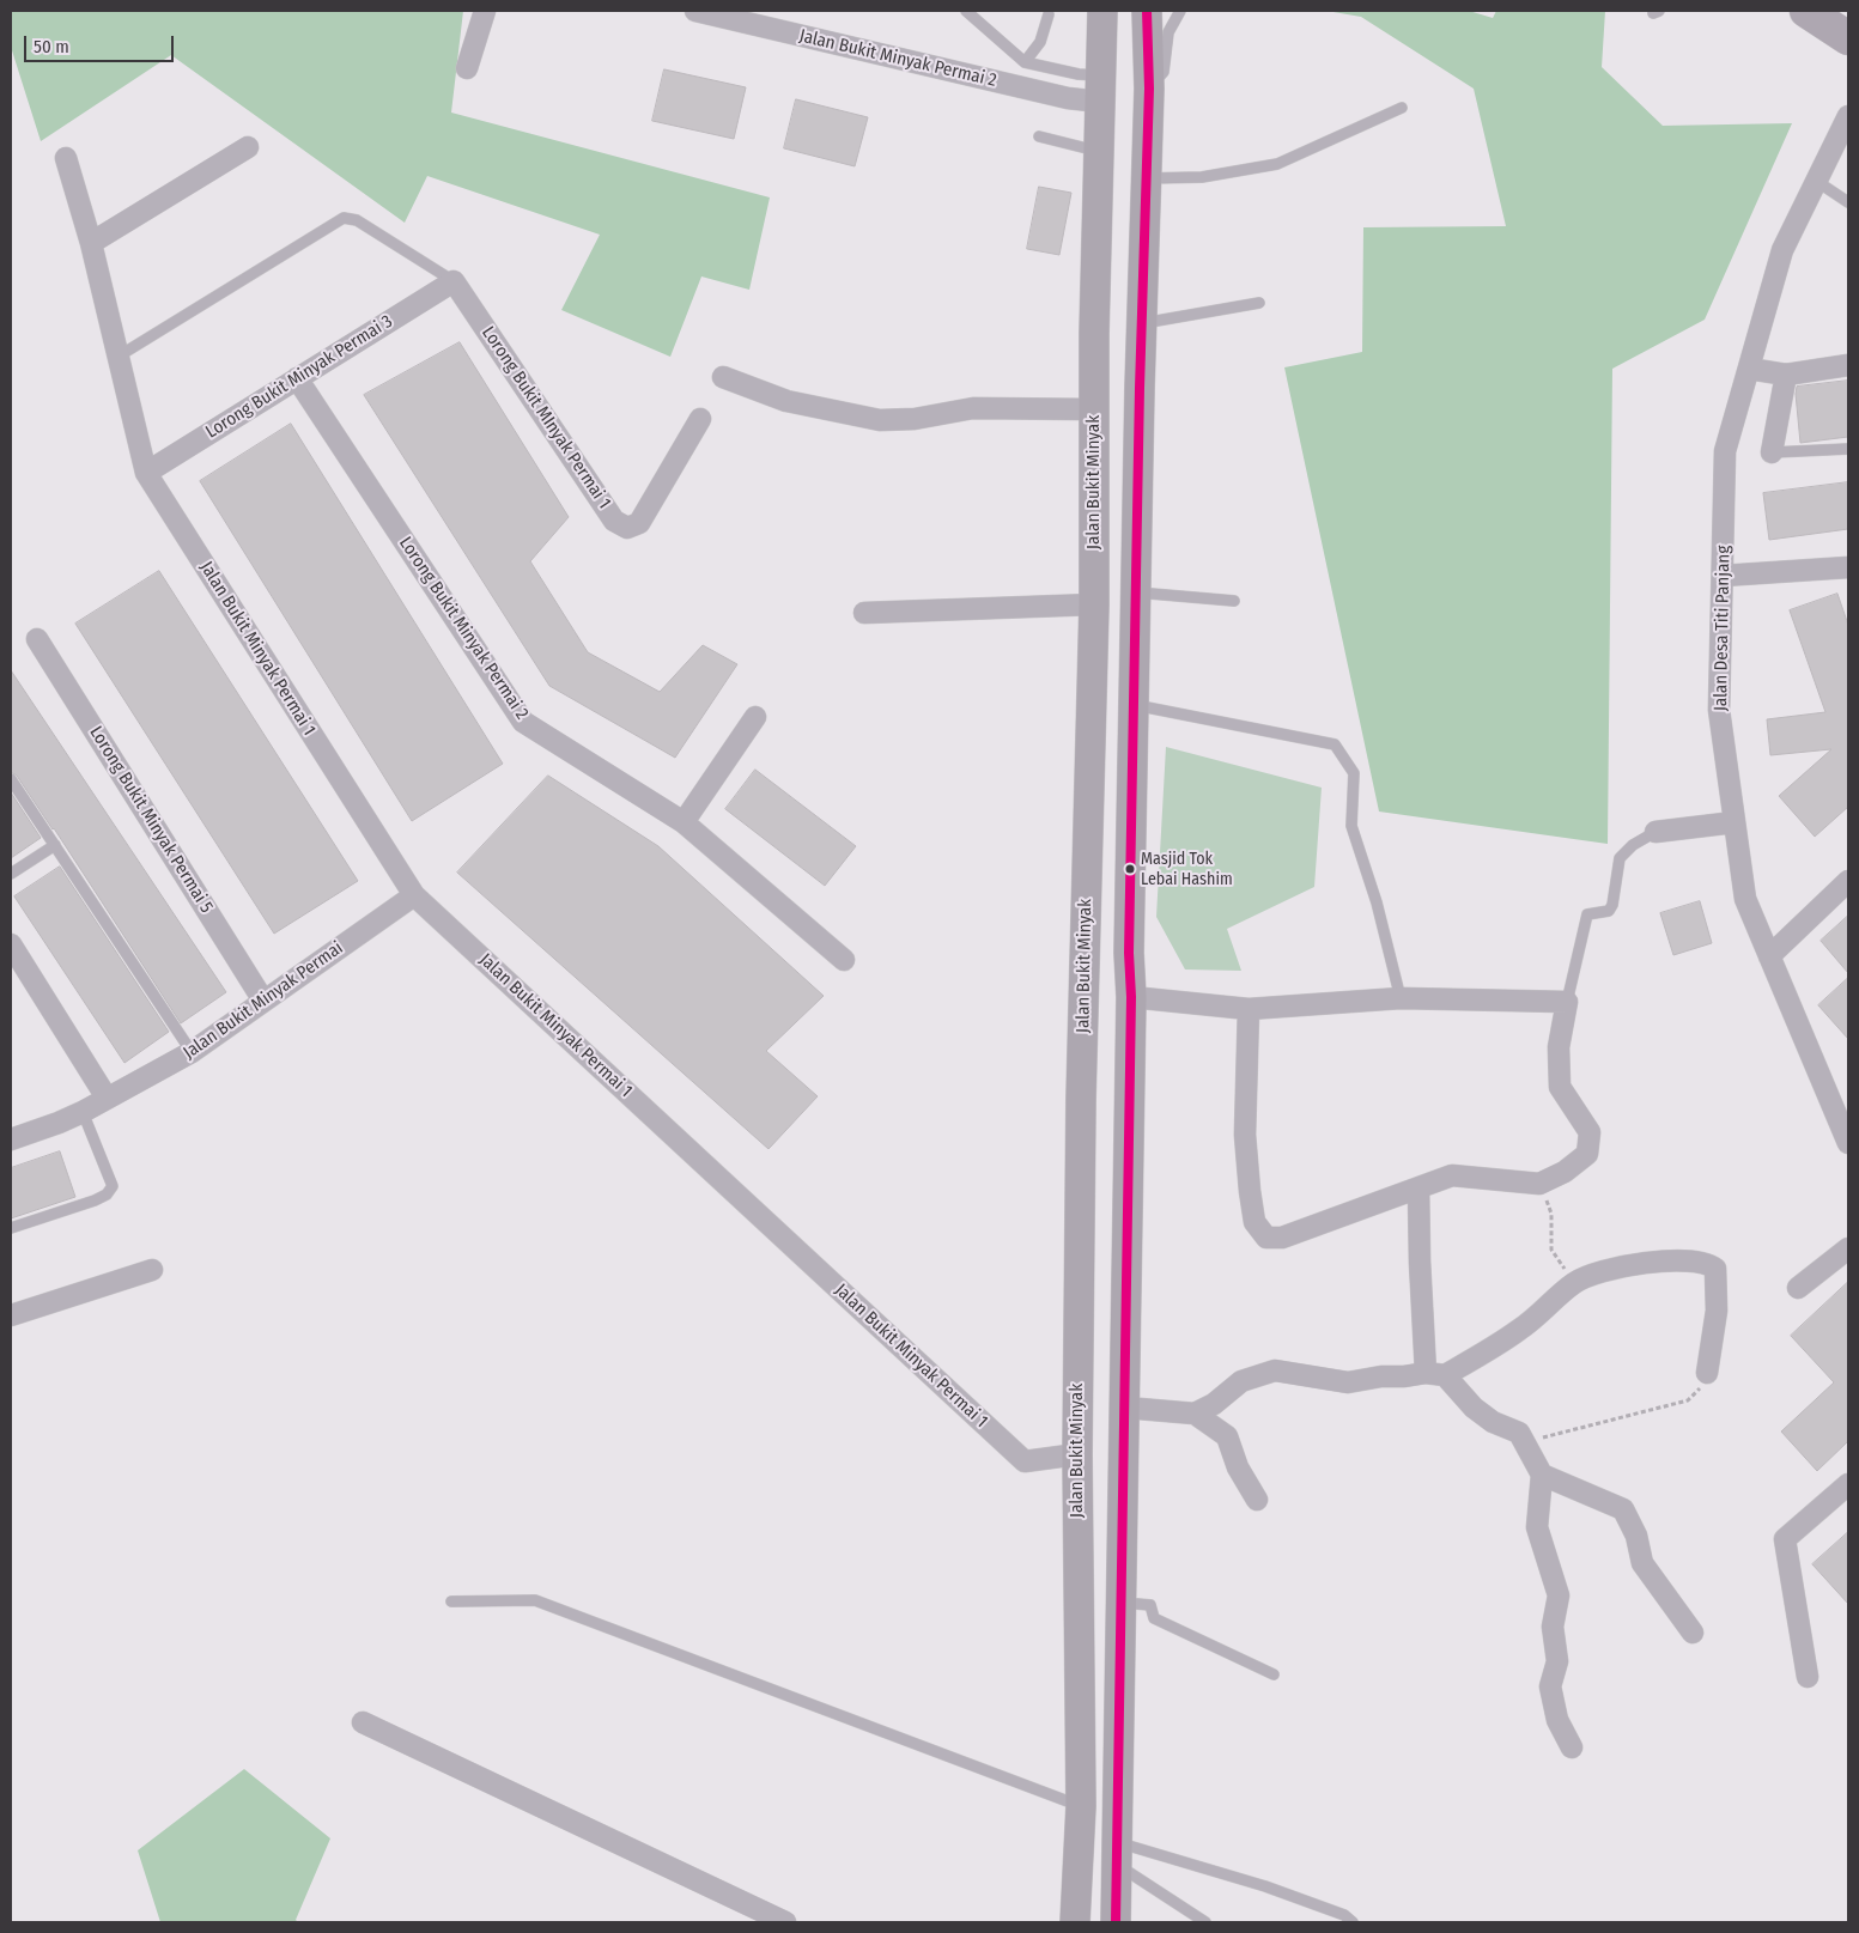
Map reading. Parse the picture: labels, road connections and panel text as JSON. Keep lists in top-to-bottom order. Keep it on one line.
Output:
{"streets":{"main road":["Jalan Bukit Minyak"],"street":["Jalan Bukit Minyak Permai 2","Lorong Bukit Minyak Permai 3","Lorong Bukit MInyak Permai 1","Lorong Bukit Minyak Permai 2","Jalan Desa Titi Panjang","Jalan Bukit Minyak Permai 1","Lorong Bukit Minyak Permai 5","Jalan Bukit Minyak Permai"]},"crossings":[["Jalan Bukit Minyak Permai 2","Jalan Bukit Minyak"],["Lorong Bukit Minyak Permai 3","Lorong Bukit MInyak Permai 1"],["Lorong Bukit Minyak Permai 3","Lorong Bukit Minyak Permai 2"],["Lorong Bukit Minyak Permai 3","Jalan Bukit Minyak Permai 1"],["Jalan Bukit Minyak","Jalan Bukit Minyak Permai 1"],["Jalan Bukit Minyak Permai 1","Jalan Bukit Minyak Permai"],["Lorong Bukit Minyak Permai 5","Jalan Bukit Minyak Permai"]],"places":["Masjid Tok Lebai Hashim"],"scale_bar":"50 m"}
